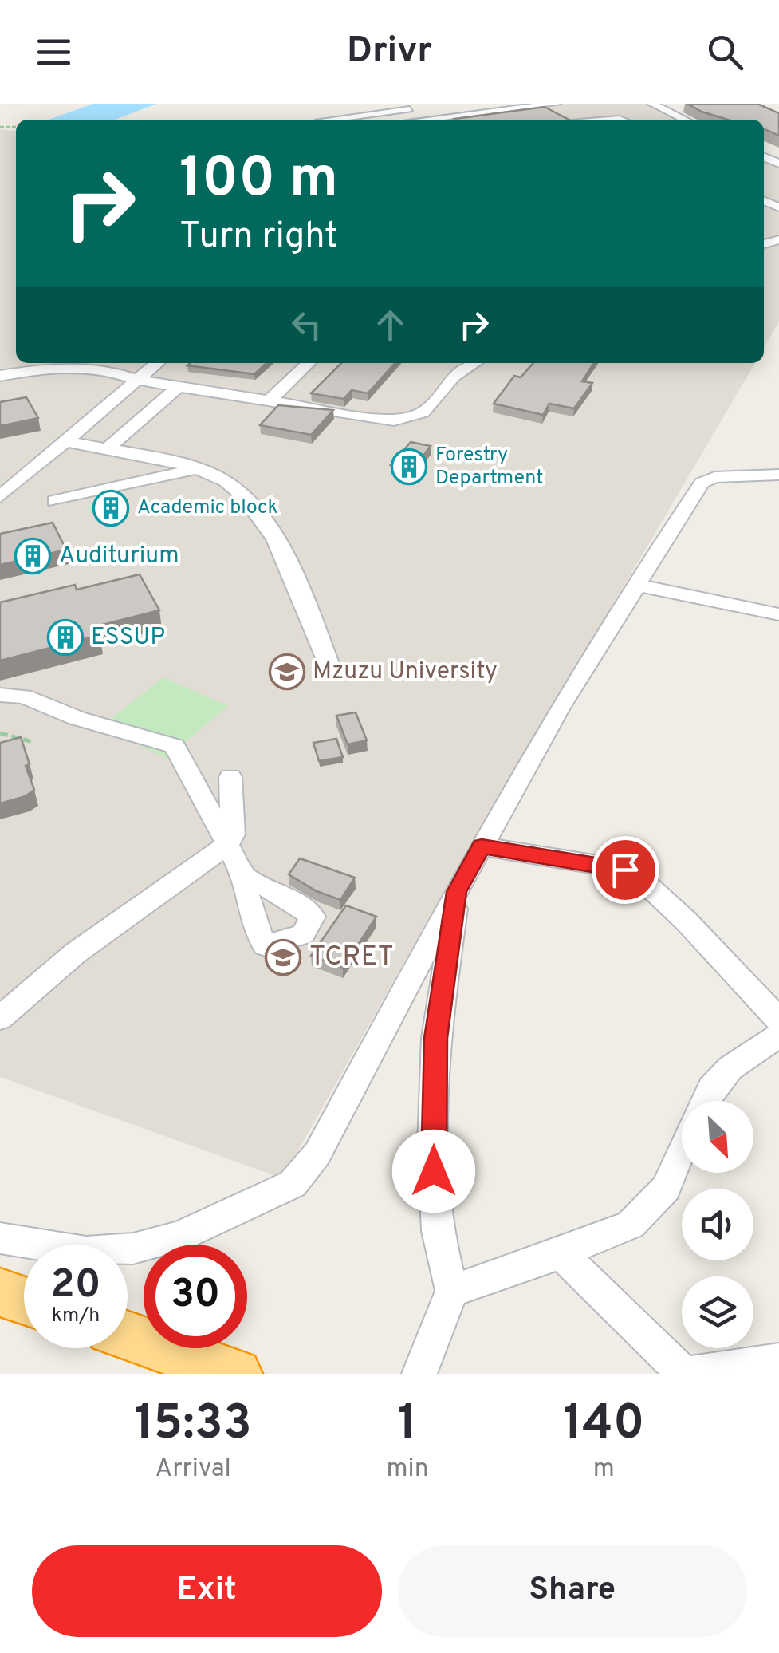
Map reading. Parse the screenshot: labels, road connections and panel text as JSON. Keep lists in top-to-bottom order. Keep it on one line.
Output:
{"places":{"building":["Forestry Department","Academic block","Auditurium","ESSUP"],"school or university":["Mzuzu University","TCRET"]},"north":"bottom right","page":{"header":"Drivr","turn":["100 m","Turn right"],"speed":"20 km/h","limit":"30","eta":["15:33","Arrival","1","min","140","m"],"buttons":["Exit","Share"]}}
